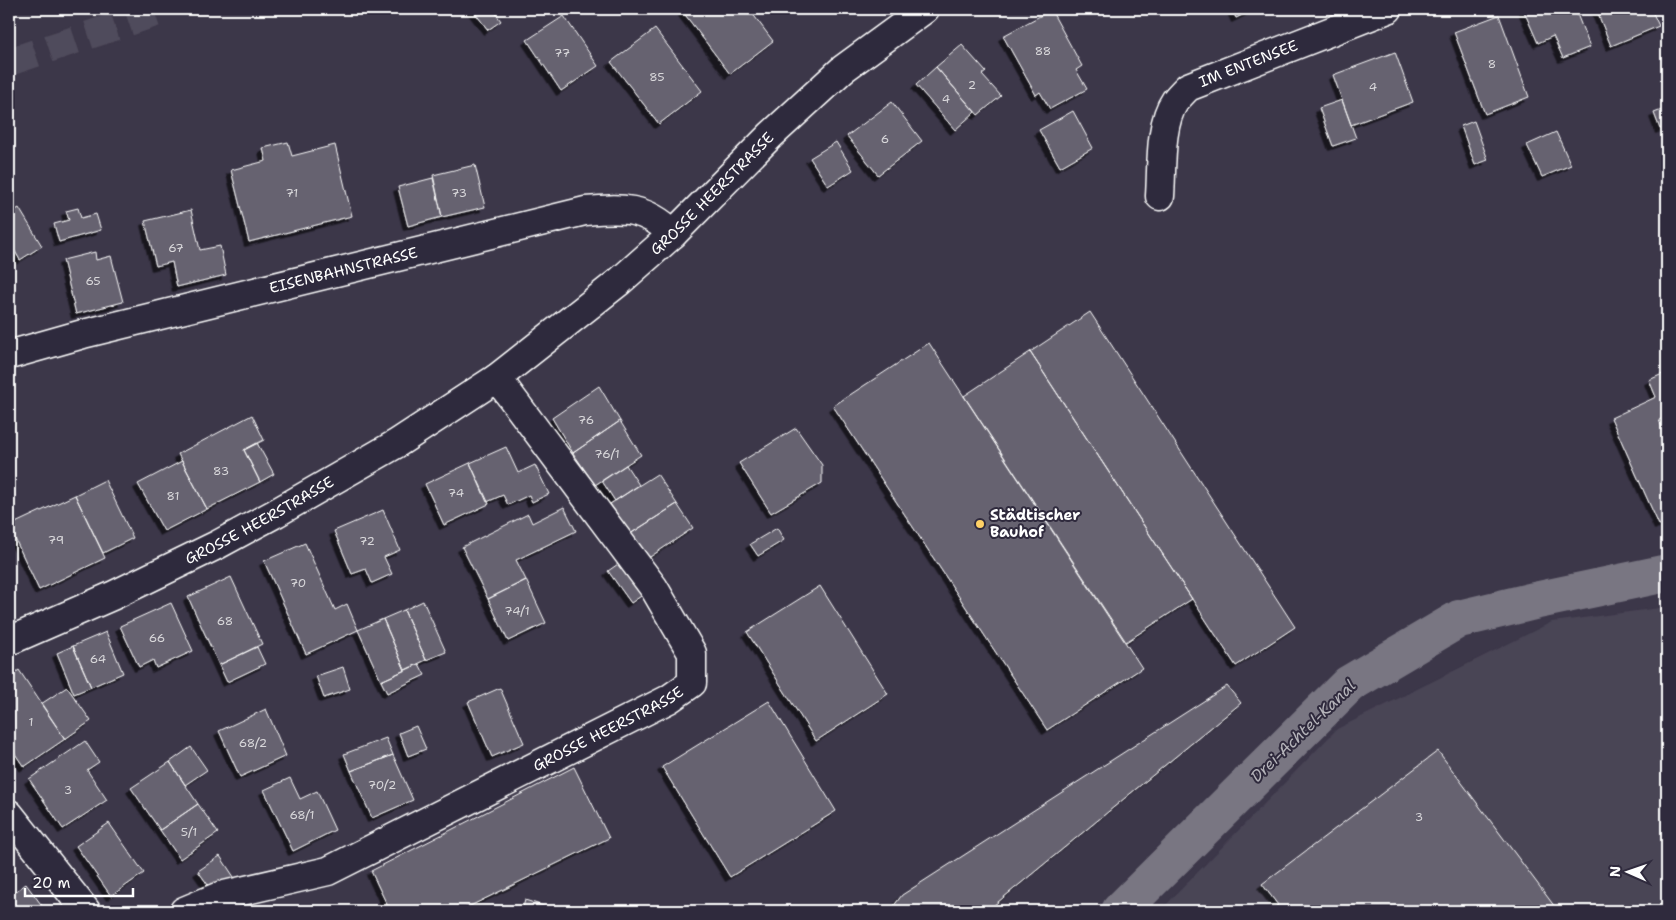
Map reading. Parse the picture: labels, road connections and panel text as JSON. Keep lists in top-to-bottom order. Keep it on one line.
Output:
{"streets":{"street":["IM ENTENSEE","GROSSE HEERSTRASSE","EISENBAHNSTRASSE"]},"crossings":[["GROSSE HEERSTRASSE","EISENBAHNSTRASSE"]],"water":["Drei-Achtel-Kanal"],"places":["Städtischer Bauhof"],"house_numbers":["88","77","8","85","2","4","4","6","71","73","67","65","76","76/1","83","74","81","79","72","70","74/1","68","66","64","1","68/2","70/2","3","68/1","3","5/1"],"scale_bar":"20 m","north":"left"}
